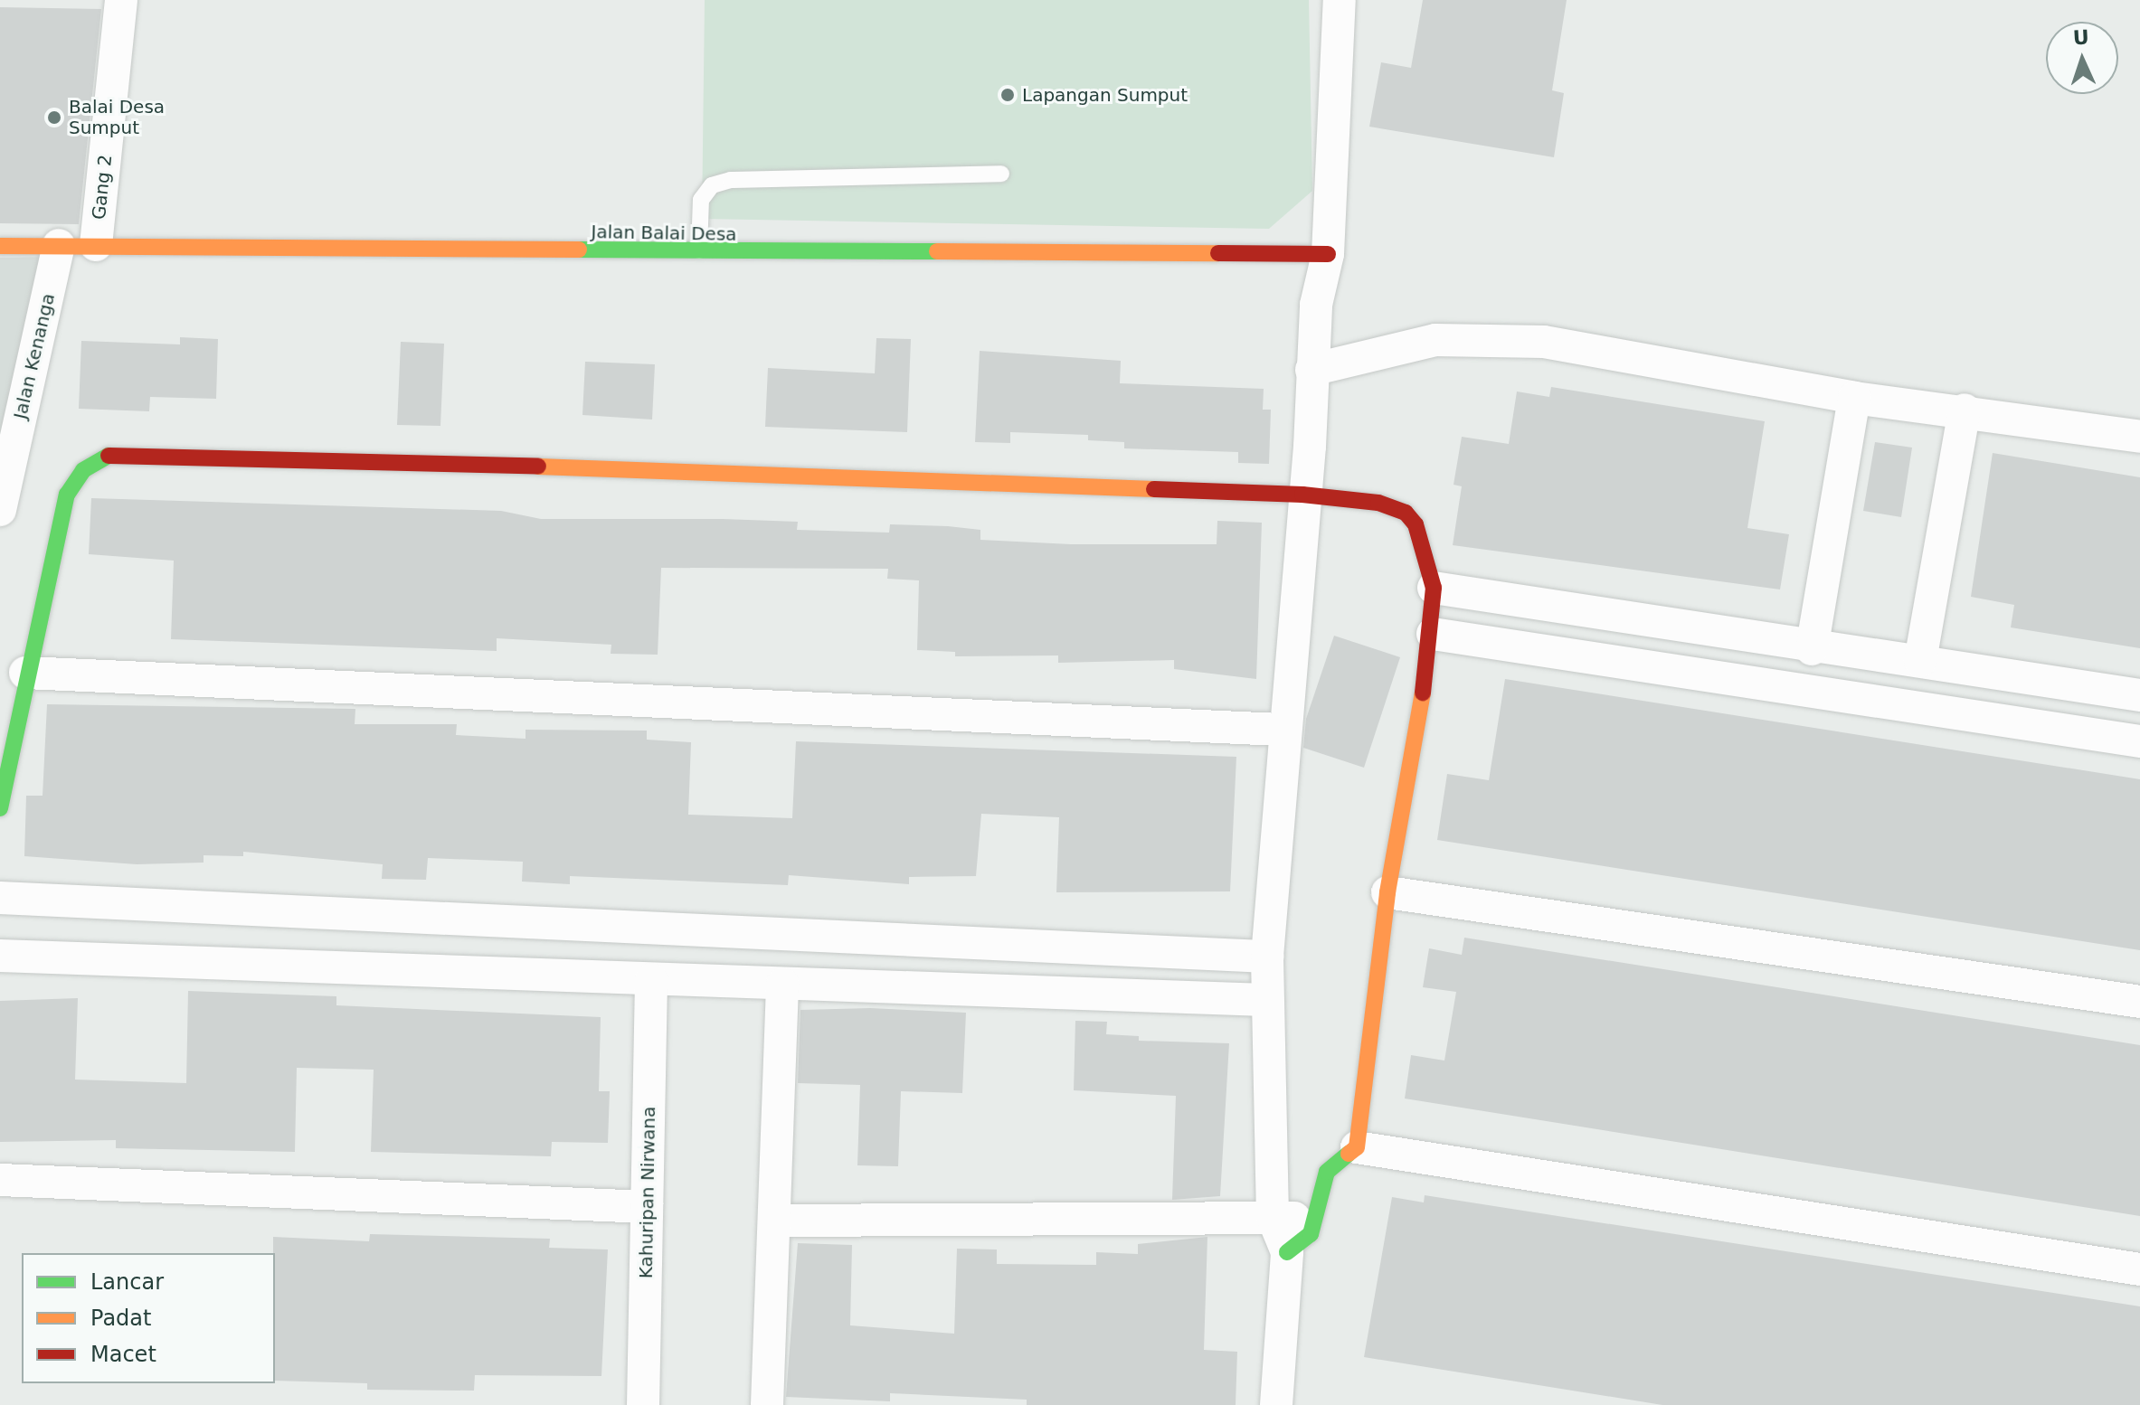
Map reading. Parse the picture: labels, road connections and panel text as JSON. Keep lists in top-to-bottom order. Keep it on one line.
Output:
{"streets":{"street":["Gang 2","Jalan Balai Desa","Jalan Kenanga","Kahuripan Nirwana"]},"crossings":[["Gang 2","Jalan Balai Desa"],["Jalan Balai Desa","Jalan Kenanga"]],"places":["Lapangan Sumput","Balai Desa Sumput"],"legend":["Lancar","Padat","Macet"],"north":"top"}
